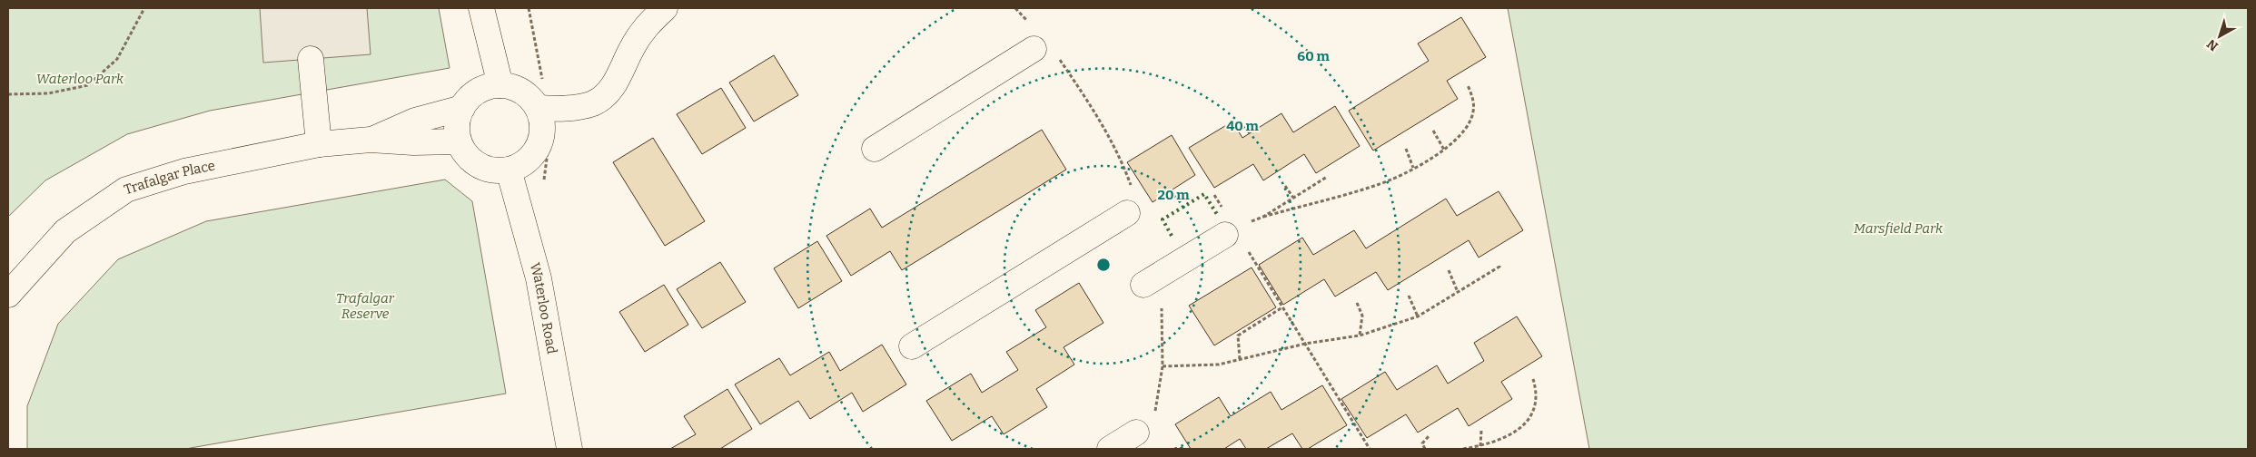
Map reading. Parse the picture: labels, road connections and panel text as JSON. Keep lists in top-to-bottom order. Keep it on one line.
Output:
{"streets":{"street":["Trafalgar Place","Waterloo Road"]},"crossings":[["Trafalgar Place","Waterloo Road"]],"parks":["Waterloo Park","Marsfield Park","Trafalgar Reserve"],"north":"bottom left","rings":["60 m","40 m","20 m"]}
